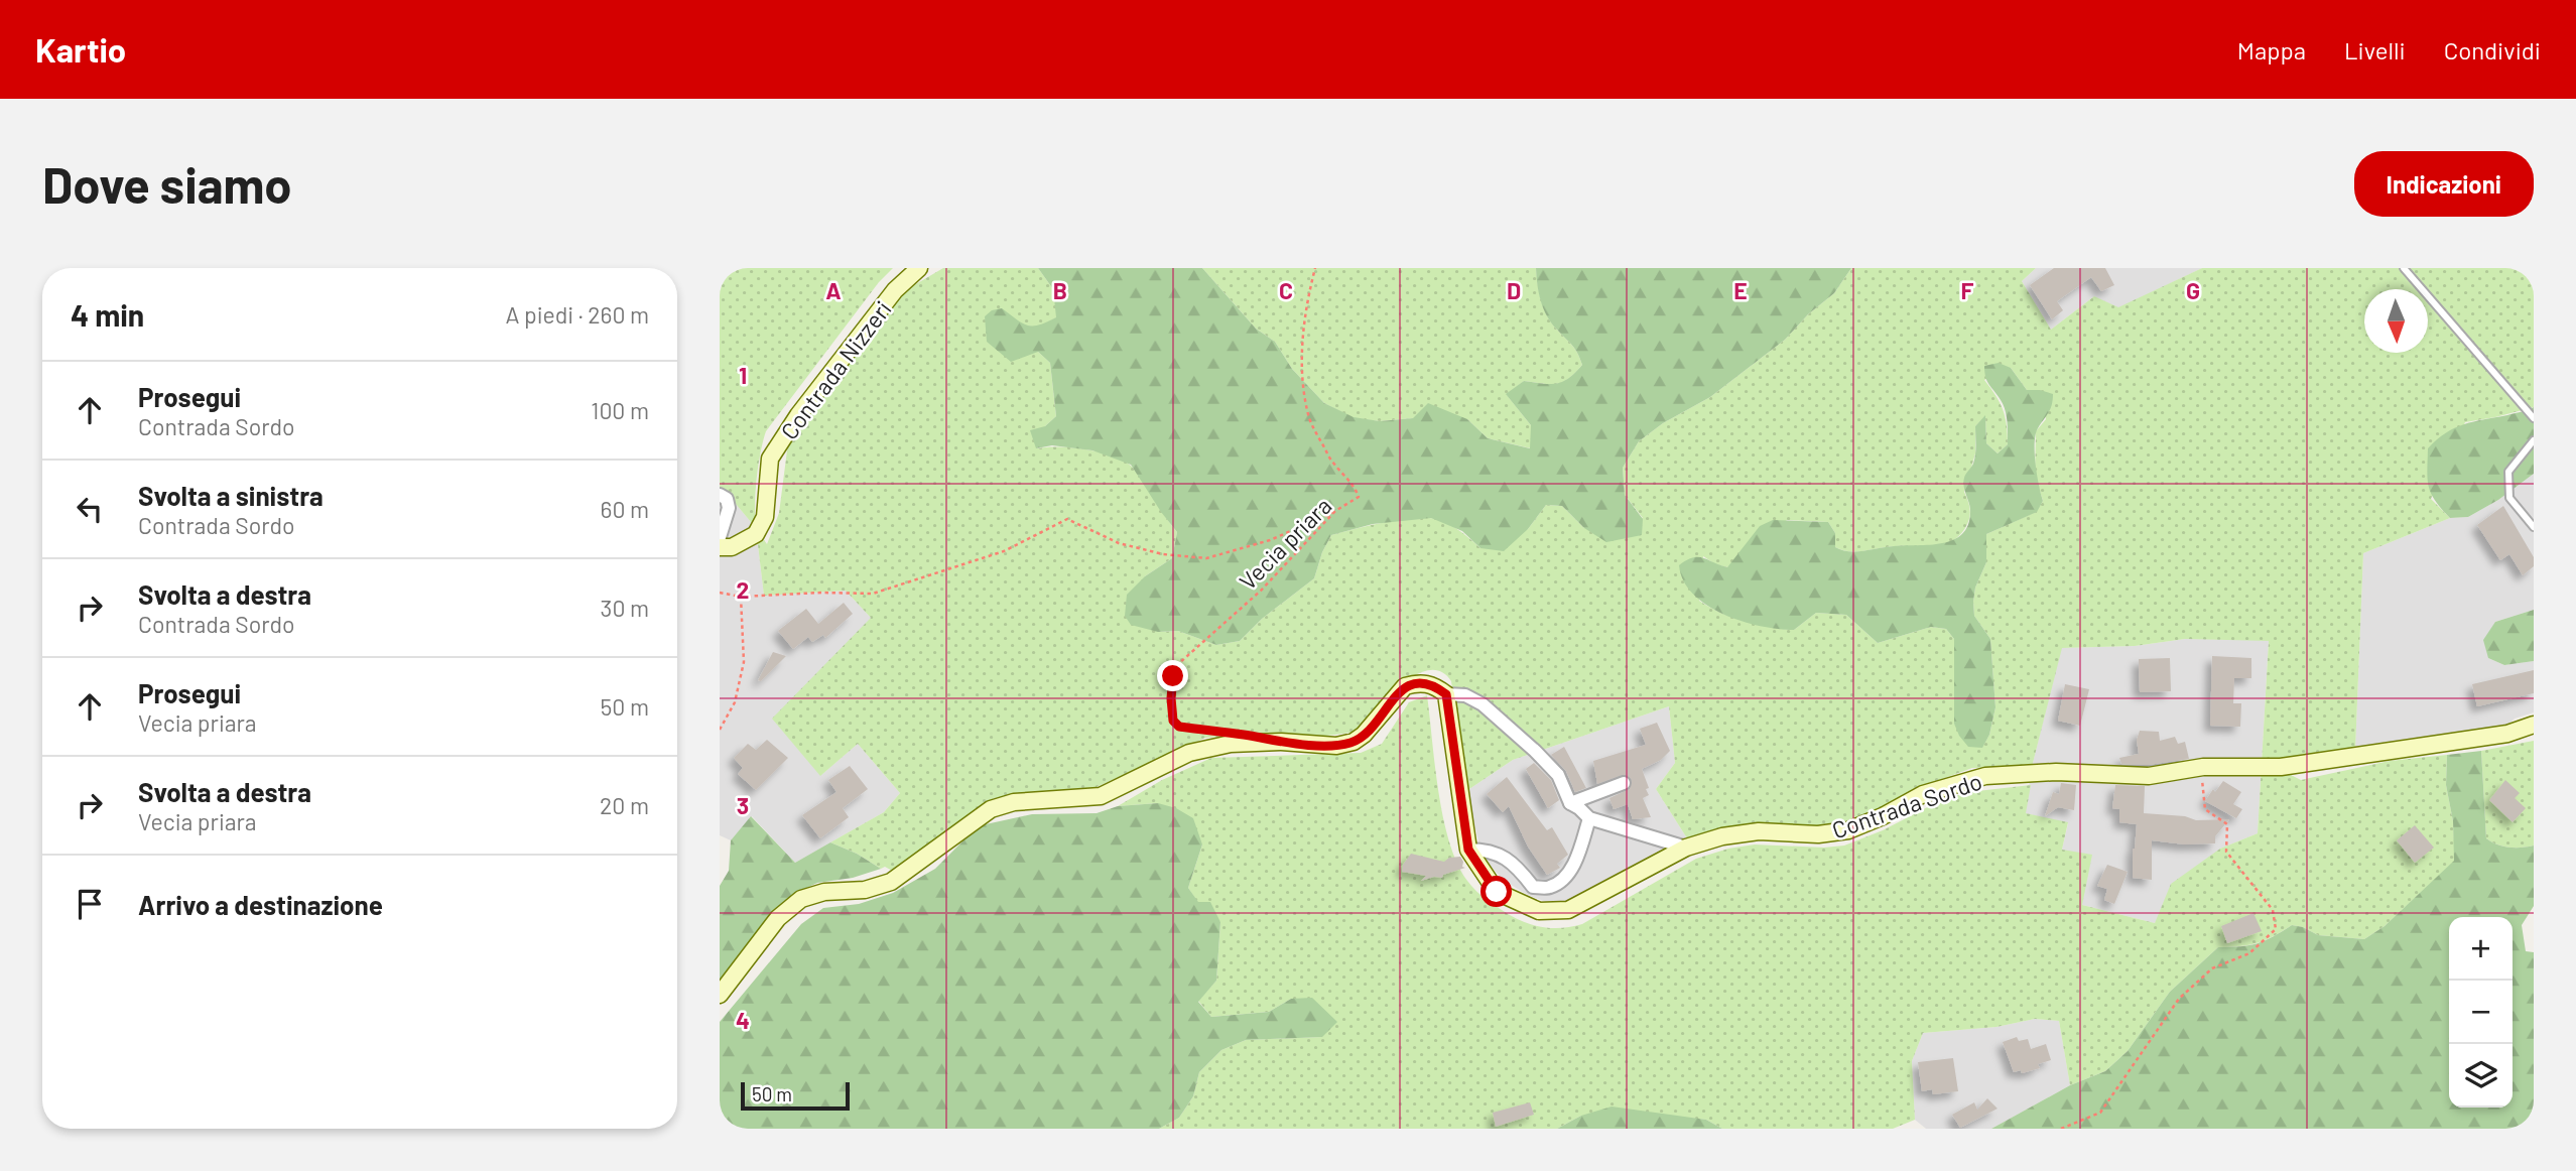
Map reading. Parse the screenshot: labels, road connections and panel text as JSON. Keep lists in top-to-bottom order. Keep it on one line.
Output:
{"streets":{"street":["Contrada Nizzeri","Contrada Sordo"],"path":["Vecia priara"]},"scale_bar":"50 m","north":"bottom","page":{"header":"Kartio","nav":["Mappa","Livelli","Condividi"],"buttons":"Indicazioni","title":"Dove siamo","heading":["4 min","A piedi · 260 m"],"list":[["Prosegui","Contrada Sordo","100 m"],["Svolta a sinistra","Contrada Sordo","60 m"],["Svolta a destra","Contrada Sordo","30 m"],["Prosegui","Vecia priara","50 m"],["Svolta a destra","Vecia priara","20 m"],"Arrivo a destinazione"],"map_buttons":["+","−"],"scale":"50 m"},"grid":{"columns":["A","B","C","D","E","F","G"],"rows":["1","2","3","4"]}}
